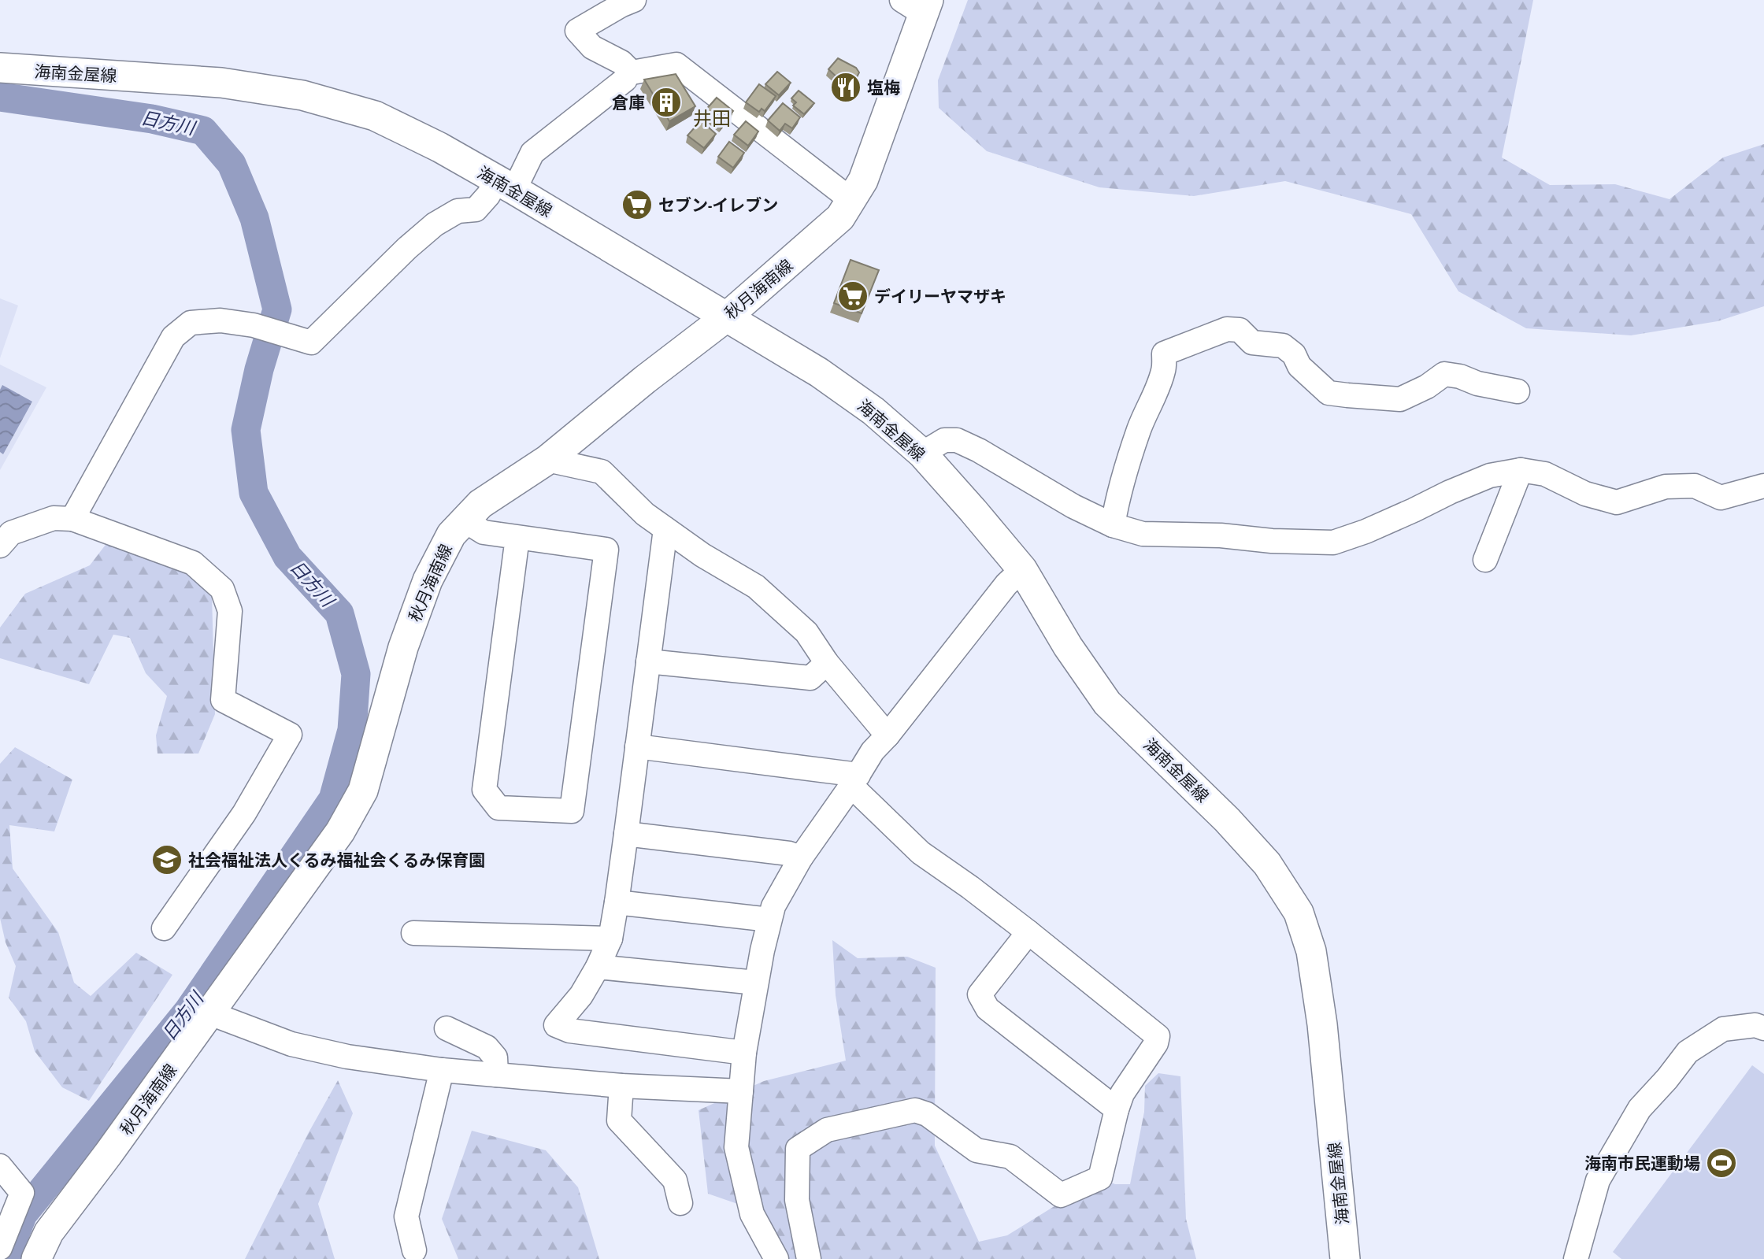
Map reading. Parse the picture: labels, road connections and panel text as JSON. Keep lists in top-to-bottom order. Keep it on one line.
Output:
{"streets":{"main road":["海南金屋線","秋月海南線"]},"crossings":[["海南金屋線","秋月海南線"]],"districts":["井田"],"water":["日方川"],"places":{"restaurant":["塩梅"],"building":["倉庫"],"supermarket":["セブン-イレブン","デイリーヤマザキ"],"school or university":["社会福祉法人くるみ福祉会くるみ保育園"],"sports":["海南市民運動場"]}}
